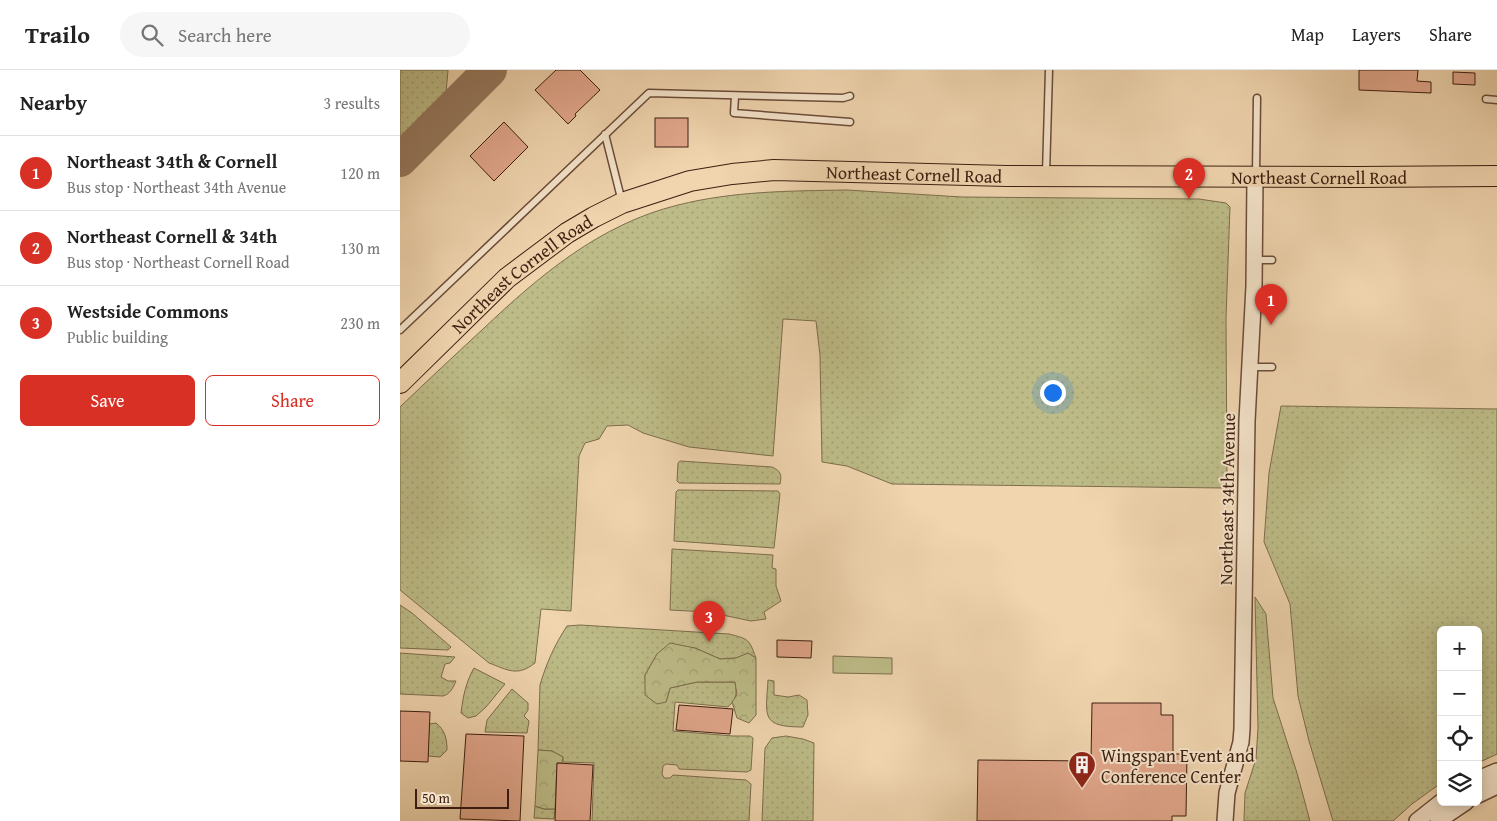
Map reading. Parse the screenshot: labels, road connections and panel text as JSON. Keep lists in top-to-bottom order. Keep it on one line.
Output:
{"streets":{"highway":["Northeast Cornell Road"],"street":["Northeast 34th Avenue"]},"crossings":[["Northeast Cornell Road","Northeast 34th Avenue"]],"places":{"building":["Wingspan Event and Conference Center"]},"scale_bar":"50 m","page":{"header":"Trailo","search":"Search here","nav":["Map","Layers","Share"],"heading":["Nearby","3 results"],"list":[{"mark":"1","name":"Northeast 34th & Cornell","note":"Bus stop · Northeast 34th Avenue","value":"120 m"},{"mark":"2","name":"Northeast Cornell & 34th","note":"Bus stop · Northeast Cornell Road","value":"130 m"},{"mark":"3","name":"Westside Commons","note":"Public building","value":"230 m"}],"pins":["2","1","3"],"buttons":["Save","Share"],"map_buttons":["+","−"],"scale":"50 m"}}
